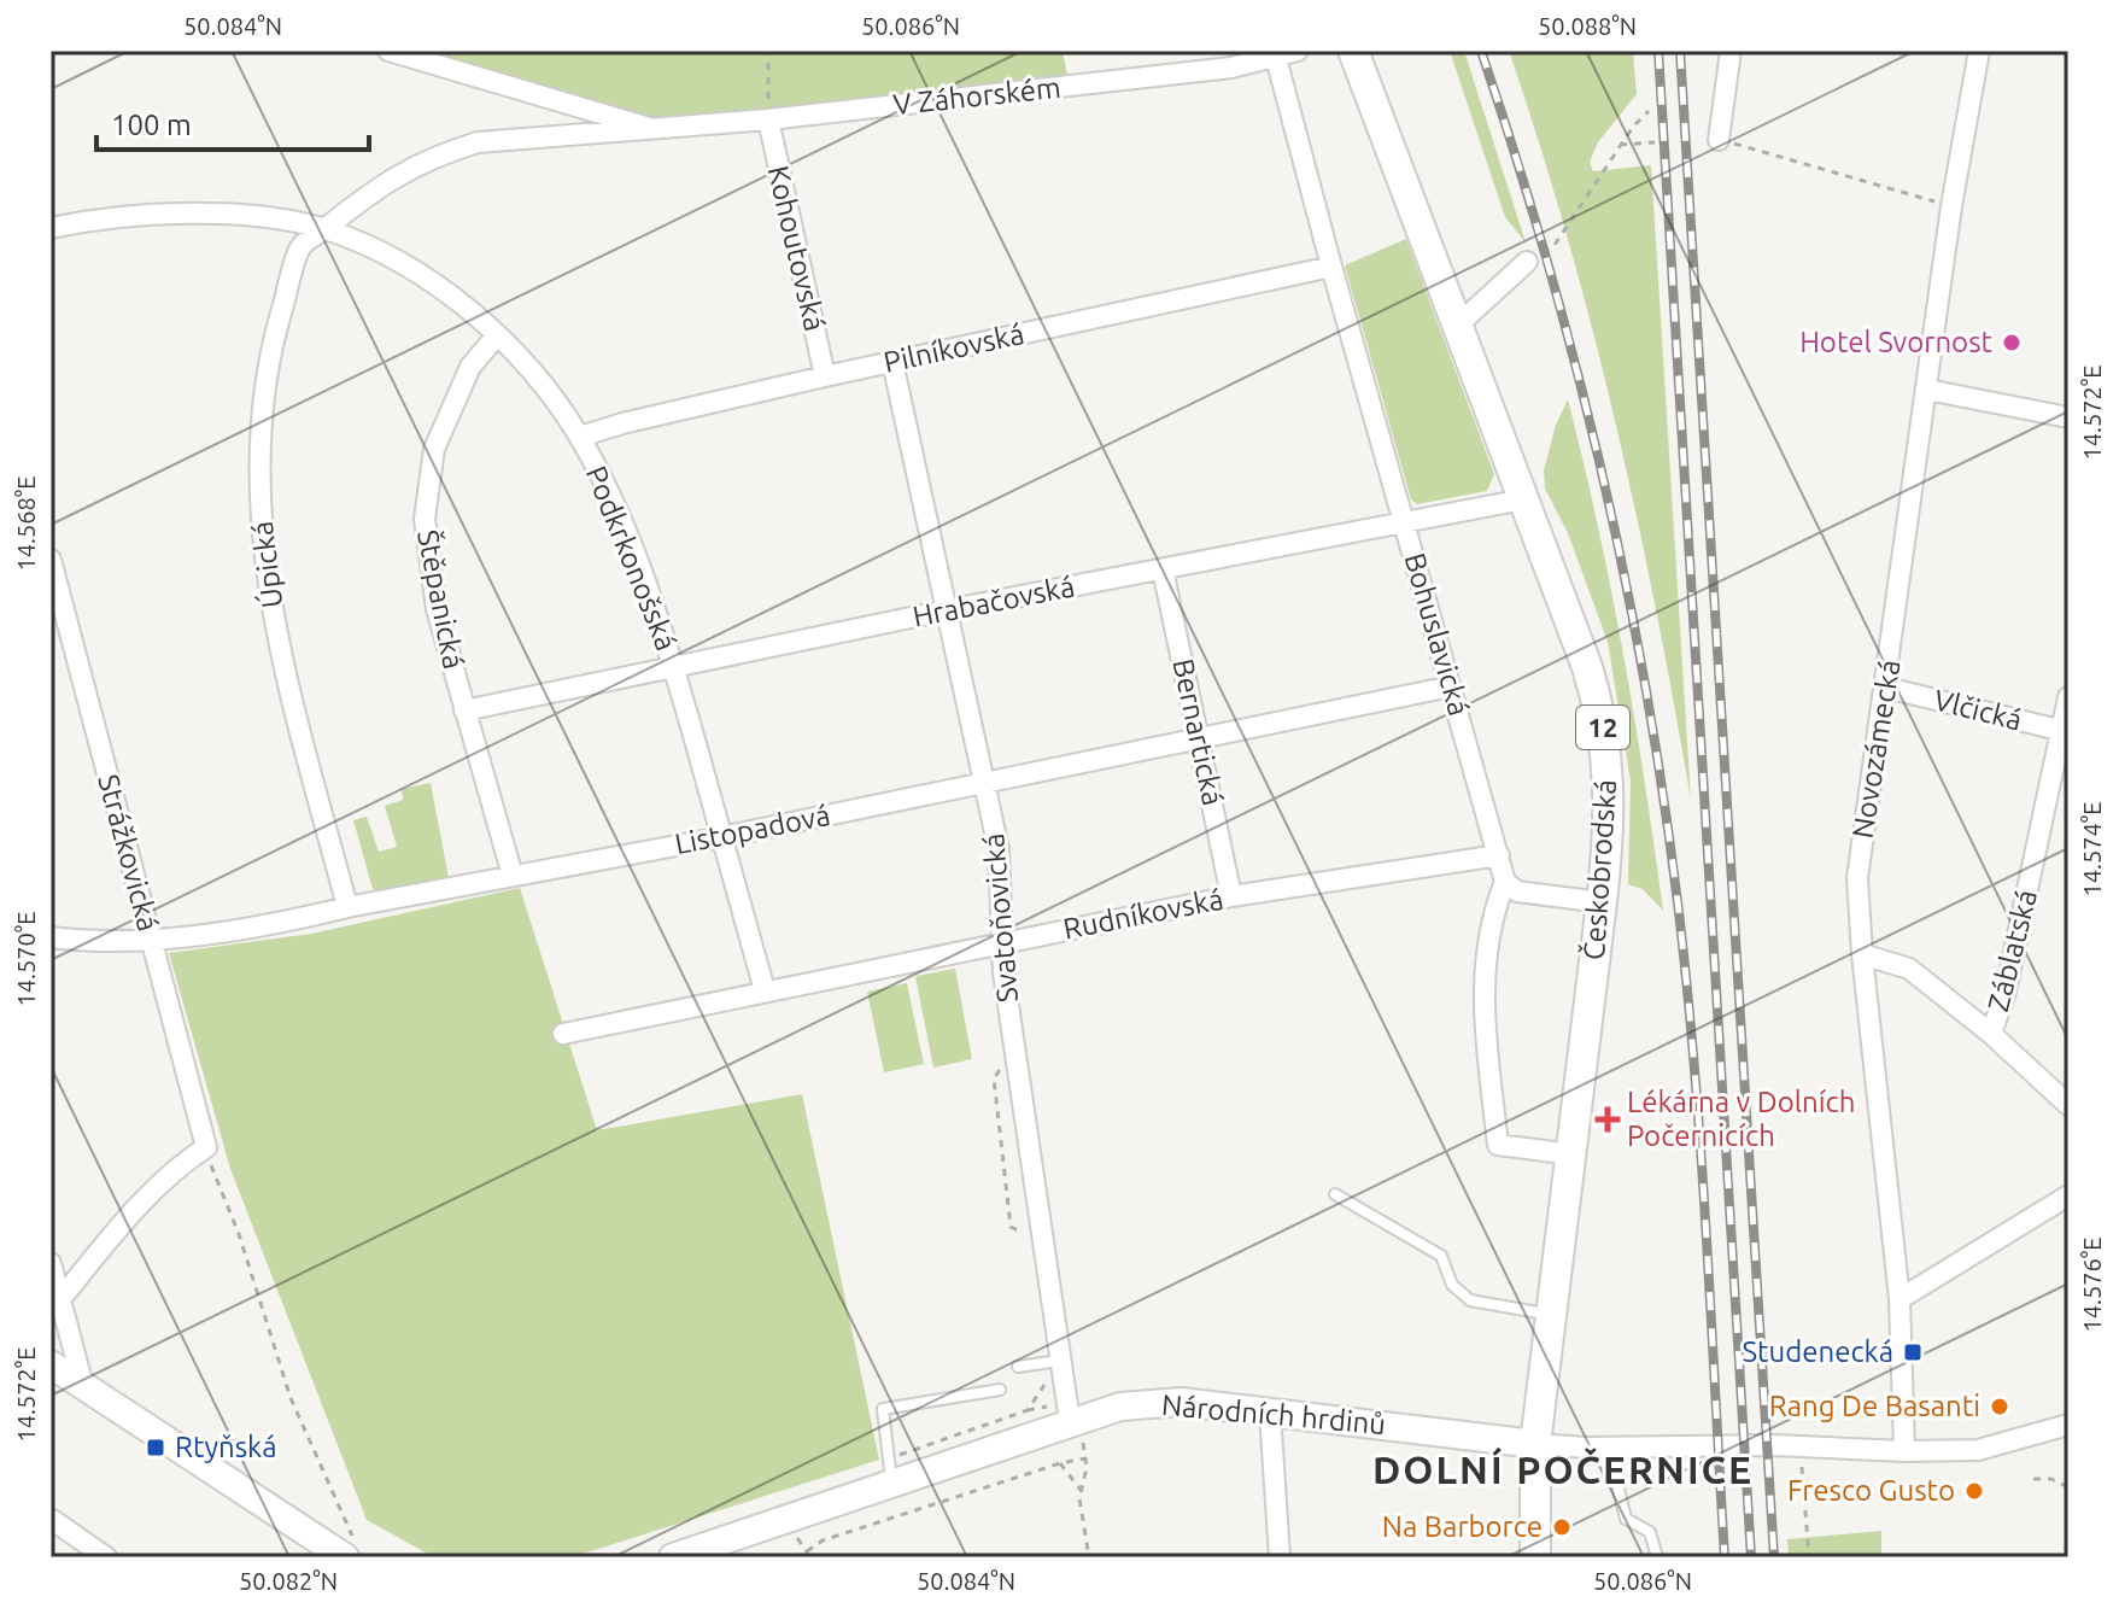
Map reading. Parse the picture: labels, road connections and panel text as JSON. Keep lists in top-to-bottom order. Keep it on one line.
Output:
{"streets":{"main road":["12","Českobrodská"],"street":["V Záhorském","Kohoutovská","Pilníkovská","Podkrkonošská","Úpická","Štěpanická","Hrabačovská","Bohuslavická","Vlčická","Bernartická","Novozámecká","Listopadová","Strážkovická","Rudníkovská","Svatoňovická","Záblatská","Národních hrdinů"]},"crossings":[["V Záhorském","Kohoutovská"],["V Záhorském","Podkrkonošská"],["V Záhorském","Úpická"],["V Záhorském","Bohuslavická"],["Kohoutovská","Pilníkovská"],["Pilníkovská","Podkrkonošská"],["Pilníkovská","Bohuslavická"],["Pilníkovská","Svatoňovická"],["Podkrkonošská","Úpická"],["Podkrkonošská","Štěpanická"],["Podkrkonošská","Hrabačovská"],["Podkrkonošská","Listopadová"],["Podkrkonošská","Rudníkovská"],["Úpická","Listopadová"],["Štěpanická","Hrabačovská"],["Štěpanická","Listopadová"],["Hrabačovská","Bohuslavická"],["Hrabačovská","Bernartická"],["Hrabačovská","Českobrodská"],["Hrabačovská","Svatoňovická"],["Bohuslavická","Listopadová"],["Bohuslavická","Českobrodská"],["Bohuslavická","Rudníkovská"],["Vlčická","Novozámecká"],["Vlčická","Záblatská"],["Bernartická","Listopadová"],["Bernartická","Rudníkovská"],["Novozámecká","Národních hrdinů"],["Listopadová","Strážkovická"],["Listopadová","Svatoňovická"],["Českobrodská","Národních hrdinů"],["Rudníkovská","Svatoňovická"],["Svatoňovická","Národních hrdinů"]],"districts":["DOLNÍ POČERNICE"],"places":{"other":["Hotel Svornost","Rang De Basanti","Fresco Gusto","Na Barborce"],"health":["Lékárna v Dolních Počernicích"],"transit":["Studenecká","Rtyňská"]},"scale_bar":"100 m","coordinates":["50.084°N","50.086°N","50.088°N","14.572°E","14.568°E","14.574°E","14.570°E","14.576°E","50.082°N"]}
